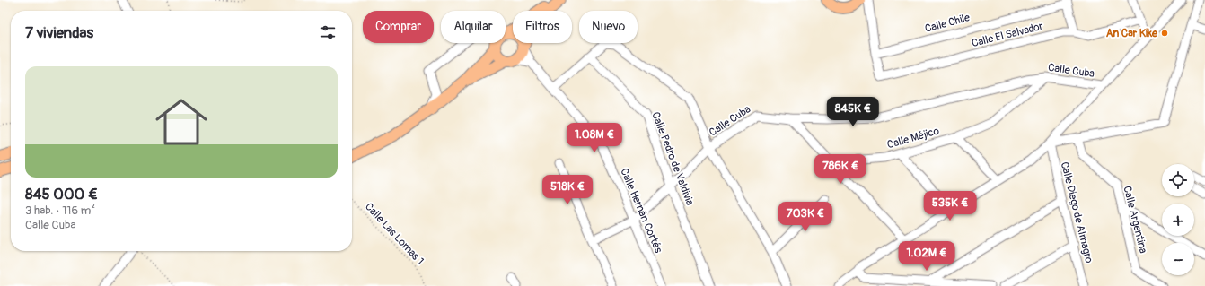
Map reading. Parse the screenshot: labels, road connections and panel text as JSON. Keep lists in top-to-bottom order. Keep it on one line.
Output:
{"streets":{"street":["Calle Chile","Calle El Salvador","Calle Cuba","Calle Méjico","Calle Pedro de Valdivia","Calle Hernán Cortés","Calle Diego de Almagro","Calle Argentina"],"path":["Calle Las Lomas 1"]},"crossings":[["Calle Chile","Calle El Salvador"],["Calle Cuba","Calle Méjico"],["Calle Cuba","Calle Pedro de Valdivia"],["Calle Cuba","Calle Hernán Cortés"]],"places":["An Car Kike"],"page":{"chip":["Comprar","Alquilar","Filtros","Nuevo"],"heading":"7 viviendas","list":[{"name":"845 000 €","note":"3 hab. · 116 m² · Calle Cuba"}],"price":["845K €","1.08M €","786K €","518K €","535K €","703K €","1.02M €"],"map_buttons":["+","−"]}}
